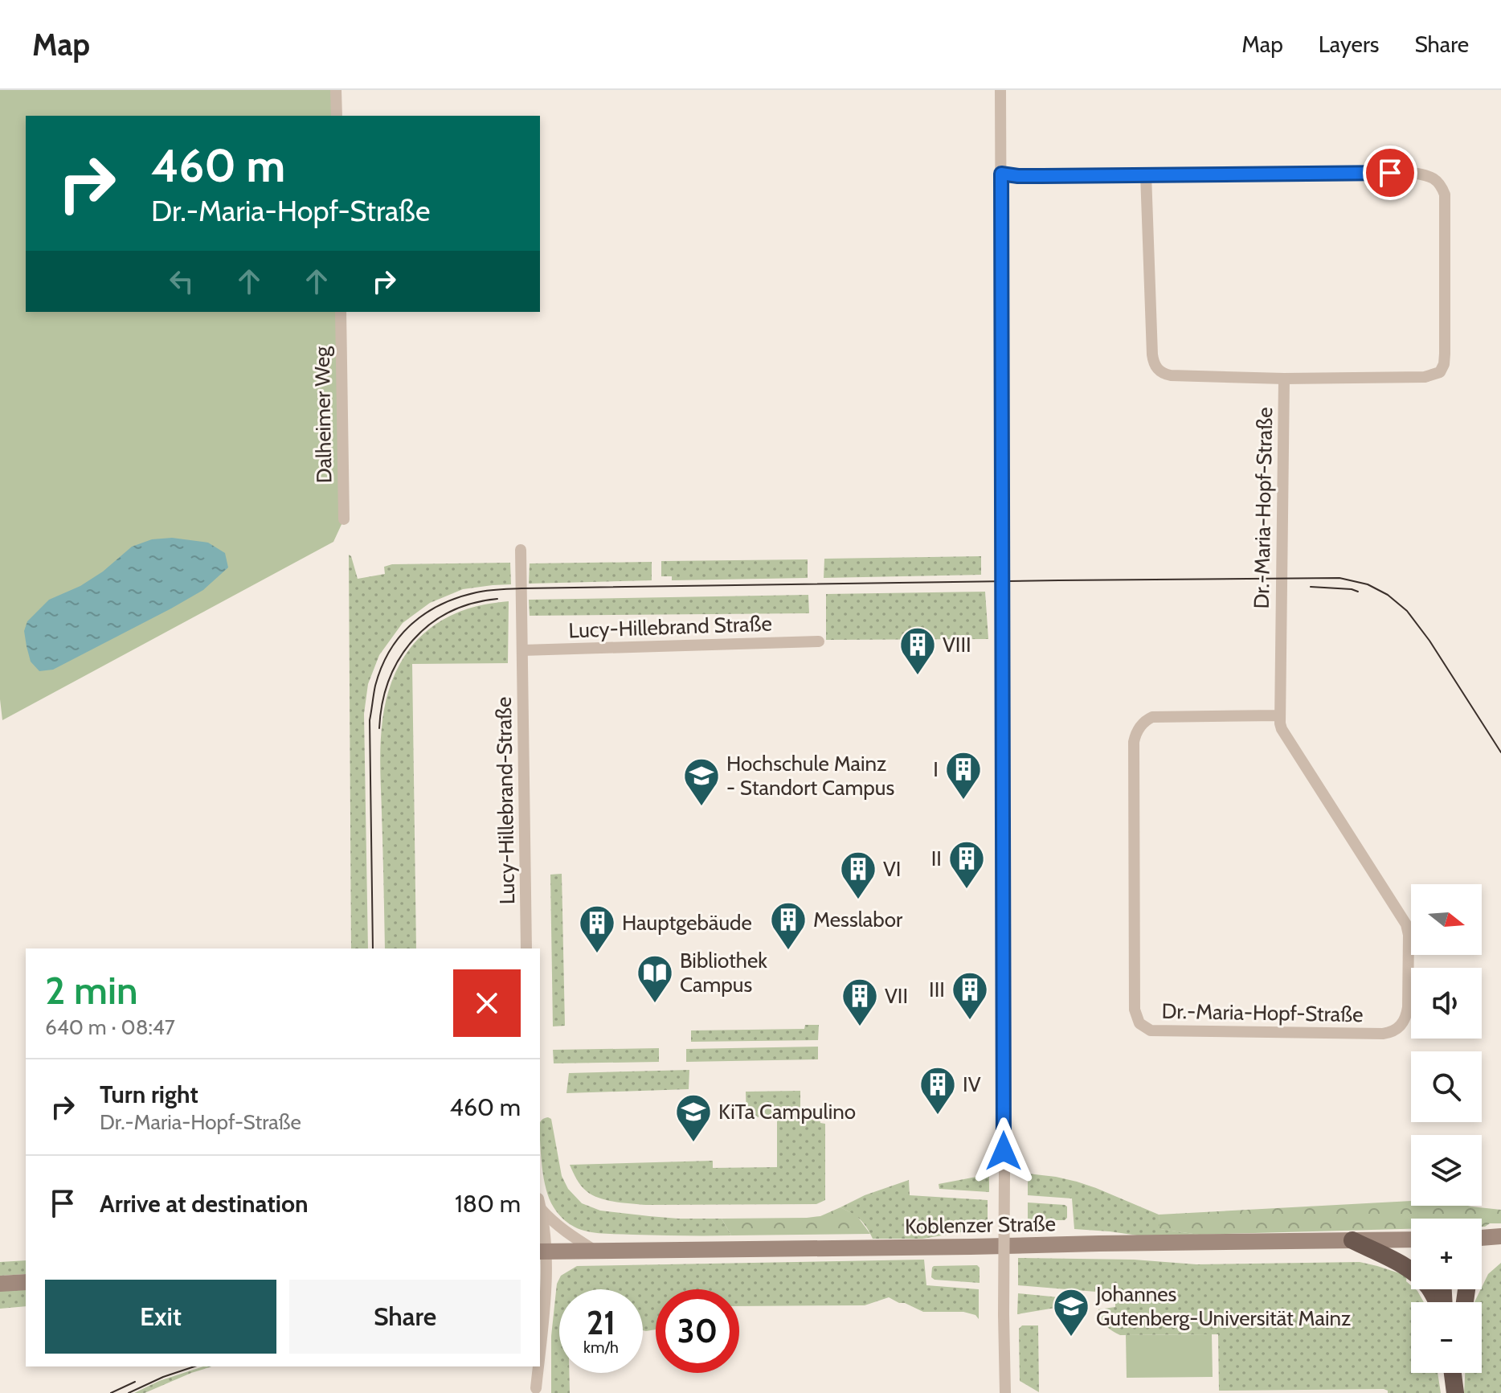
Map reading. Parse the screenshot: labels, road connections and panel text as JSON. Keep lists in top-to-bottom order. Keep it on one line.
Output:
{"streets":{"main road":["Koblenzer Straße"],"street":["Dalheimer Weg","Dr.-Maria-Hopf-Straße","Lucy-Hillebrand Straße","Lucy-Hillebrand-Straße"]},"crossings":[["Lucy-Hillebrand Straße","Lucy-Hillebrand-Straße"]],"places":{"building":["VIII","I","II","VI","Messlabor","Hauptgebäude","III","VII","IV"],"school or university":["Hochschule Mainz - Standort Campus","KiTa Campulino","Johannes Gutenberg-Universität Mainz"],"library":["Bibliothek Campus"]},"north":"right","page":{"header":"Map","nav":["Map","Layers","Share"],"turn":["460 m","Dr.-Maria-Hopf-Straße"],"map_buttons":["+","−"],"heading":["2 min","640 m · 08:47"],"list":[{"name":"Turn right","note":"Dr.-Maria-Hopf-Straße","value":"460 m"},{"name":"Arrive at destination","value":"180 m"}],"buttons":["Exit","Share"],"speed":"21 km/h","limit":"30"}}
